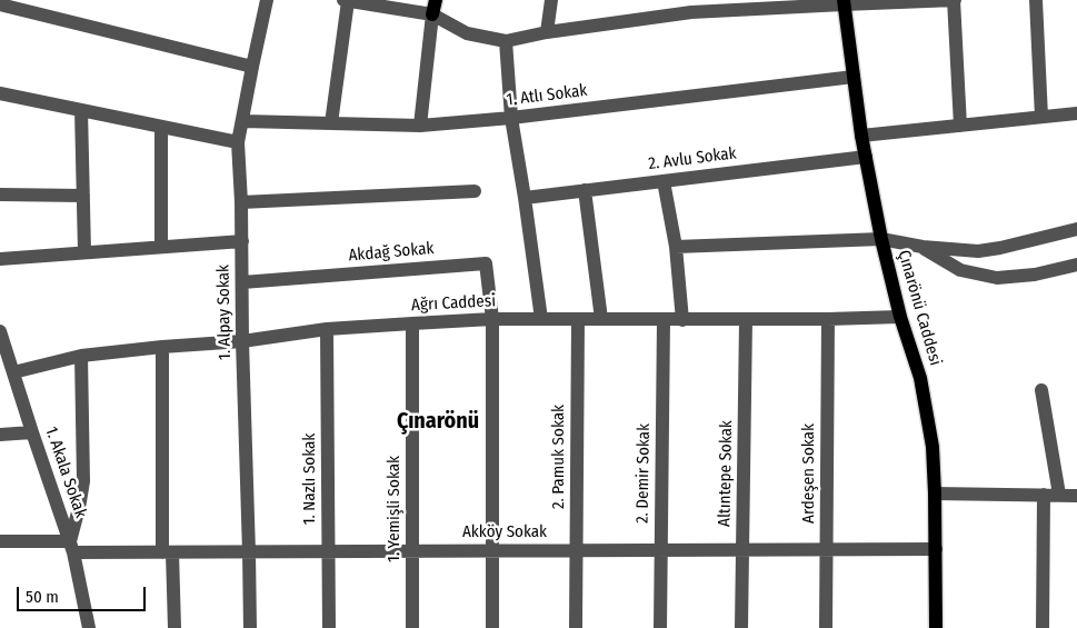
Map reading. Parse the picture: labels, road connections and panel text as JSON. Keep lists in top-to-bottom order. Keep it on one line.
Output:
{"streets":{"main road":["Çınarönü Caddesi"],"street":["1. Atlı Sokak","2. Avlu Sokak","Akdağ Sokak","Ağrı Caddesi","1. Alpay Sokak","2. Pamuk Sokak","1. Akala Sokak","2. Demir Sokak","Altıntepe Sokak","Ardeşen Sokak","1. Nazlı Sokak","1. Yemişli Sokak","Akköy Sokak"]},"crossings":[["1. Atlı Sokak","Çınarönü Caddesi"],["1. Atlı Sokak","1. Alpay Sokak"],["2. Avlu Sokak","Çınarönü Caddesi"],["Akdağ Sokak","Ağrı Caddesi"],["Akdağ Sokak","1. Alpay Sokak"],["Ağrı Caddesi","Çınarönü Caddesi"],["Ağrı Caddesi","1. Alpay Sokak"],["Ağrı Caddesi","2. Pamuk Sokak"],["Ağrı Caddesi","1. Akala Sokak"],["Ağrı Caddesi","2. Demir Sokak"],["Ağrı Caddesi","Altıntepe Sokak"],["Ağrı Caddesi","Ardeşen Sokak"],["Ağrı Caddesi","1. Nazlı Sokak"],["Ağrı Caddesi","1. Yemişli Sokak"],["Çınarönü Caddesi","Akköy Sokak"],["1. Alpay Sokak","Akköy Sokak"],["2. Pamuk Sokak","Akköy Sokak"],["1. Akala Sokak","Akköy Sokak"],["2. Demir Sokak","Akköy Sokak"],["Altıntepe Sokak","Akköy Sokak"],["Ardeşen Sokak","Akköy Sokak"],["1. Nazlı Sokak","Akköy Sokak"],["1. Yemişli Sokak","Akköy Sokak"]],"districts":["Çınarönü"],"scale_bar":"50 m"}
